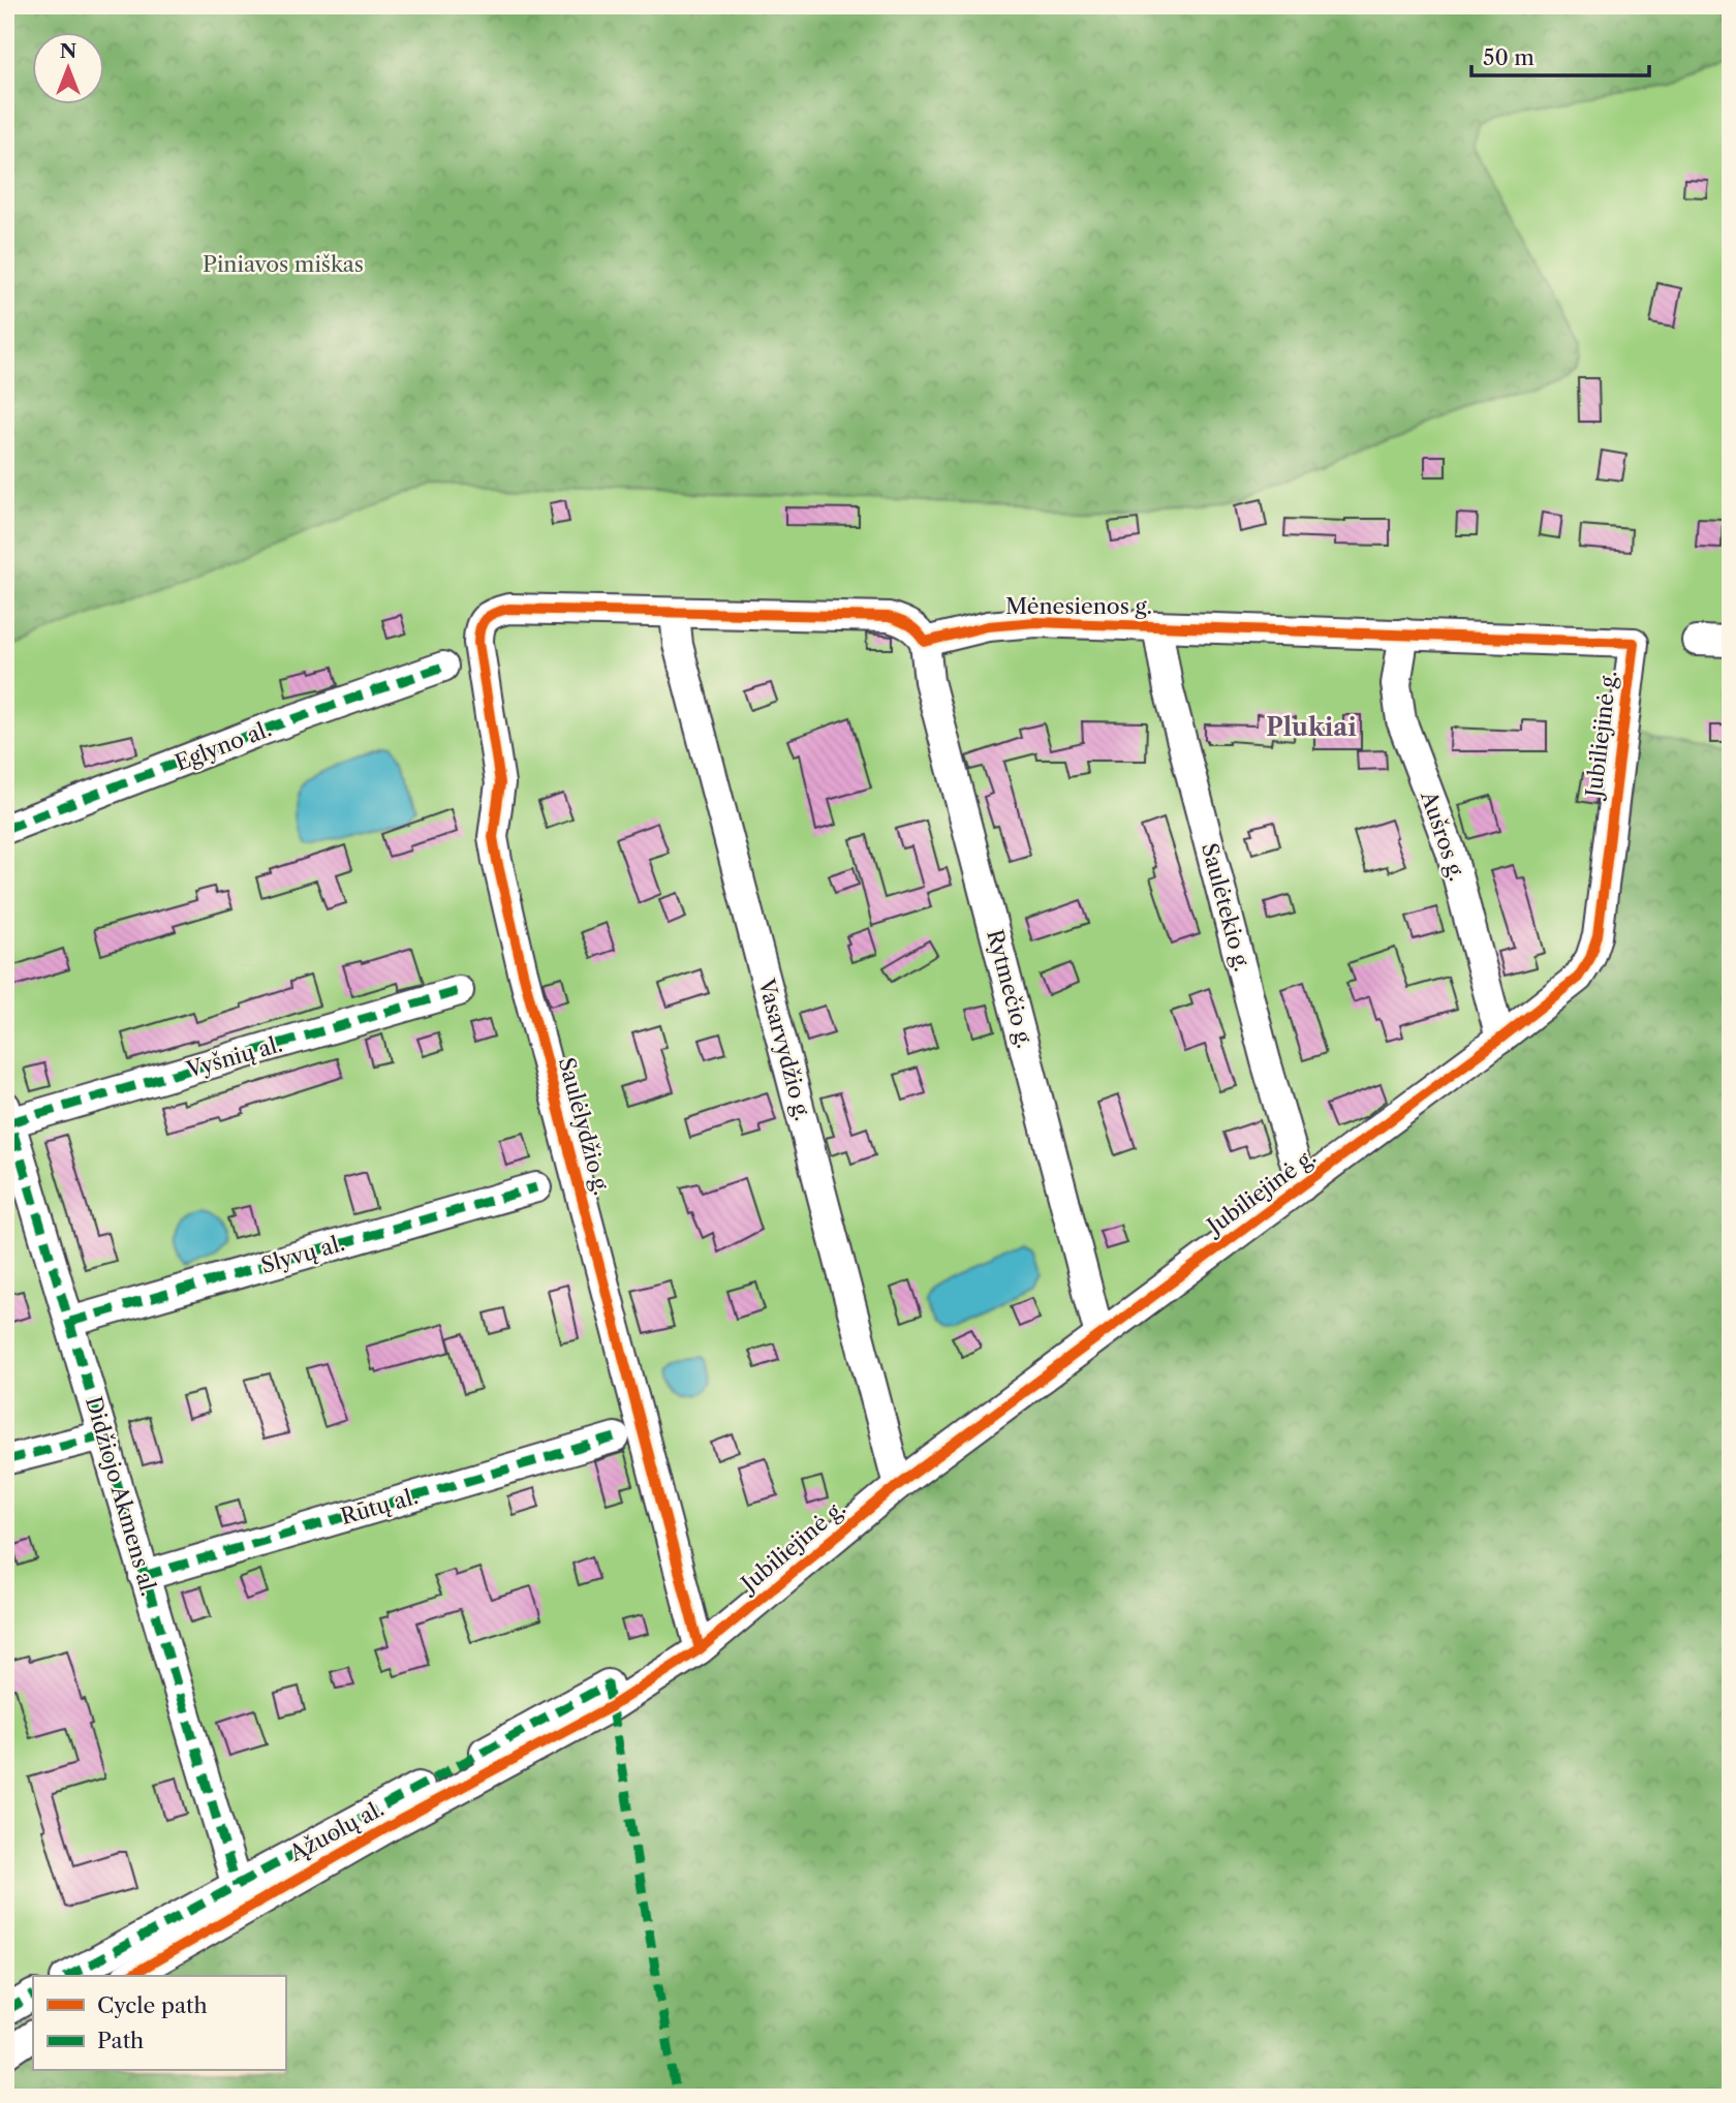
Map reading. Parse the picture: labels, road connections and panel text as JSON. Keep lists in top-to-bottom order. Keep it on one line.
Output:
{"streets":{"street":["Mėnesienos g.","Jubiliejinė g.","Eglyno al.","Aušros g.","Saulėtekio g.","Rytmečio g.","Vasarvydžio g.","Vyšnių al.","Saulėlydžio g.","Slyvų al.","Didžiojo Akmens al.","Rūtų al.","Ąžuolų al."]},"crossings":[["Mėnesienos g.","Jubiliejinė g."],["Mėnesienos g.","Aušros g."],["Mėnesienos g.","Saulėtekio g."],["Mėnesienos g.","Rytmečio g."],["Jubiliejinė g.","Aušros g."],["Jubiliejinė g.","Saulėtekio g."],["Jubiliejinė g.","Rytmečio g."],["Jubiliejinė g.","Vasarvydžio g."],["Jubiliejinė g.","Saulėlydžio g."],["Vasarvydžio g.","Saulėlydžio g."],["Vyšnių al.","Didžiojo Akmens al."],["Slyvų al.","Didžiojo Akmens al."],["Didžiojo Akmens al.","Rūtų al."],["Didžiojo Akmens al.","Ąžuolų al."]],"districts":["Plukiai"],"parks":["Piniavos miškas"],"legend":["Cycle path","Path"],"scale_bar":"50 m","north":"top"}
